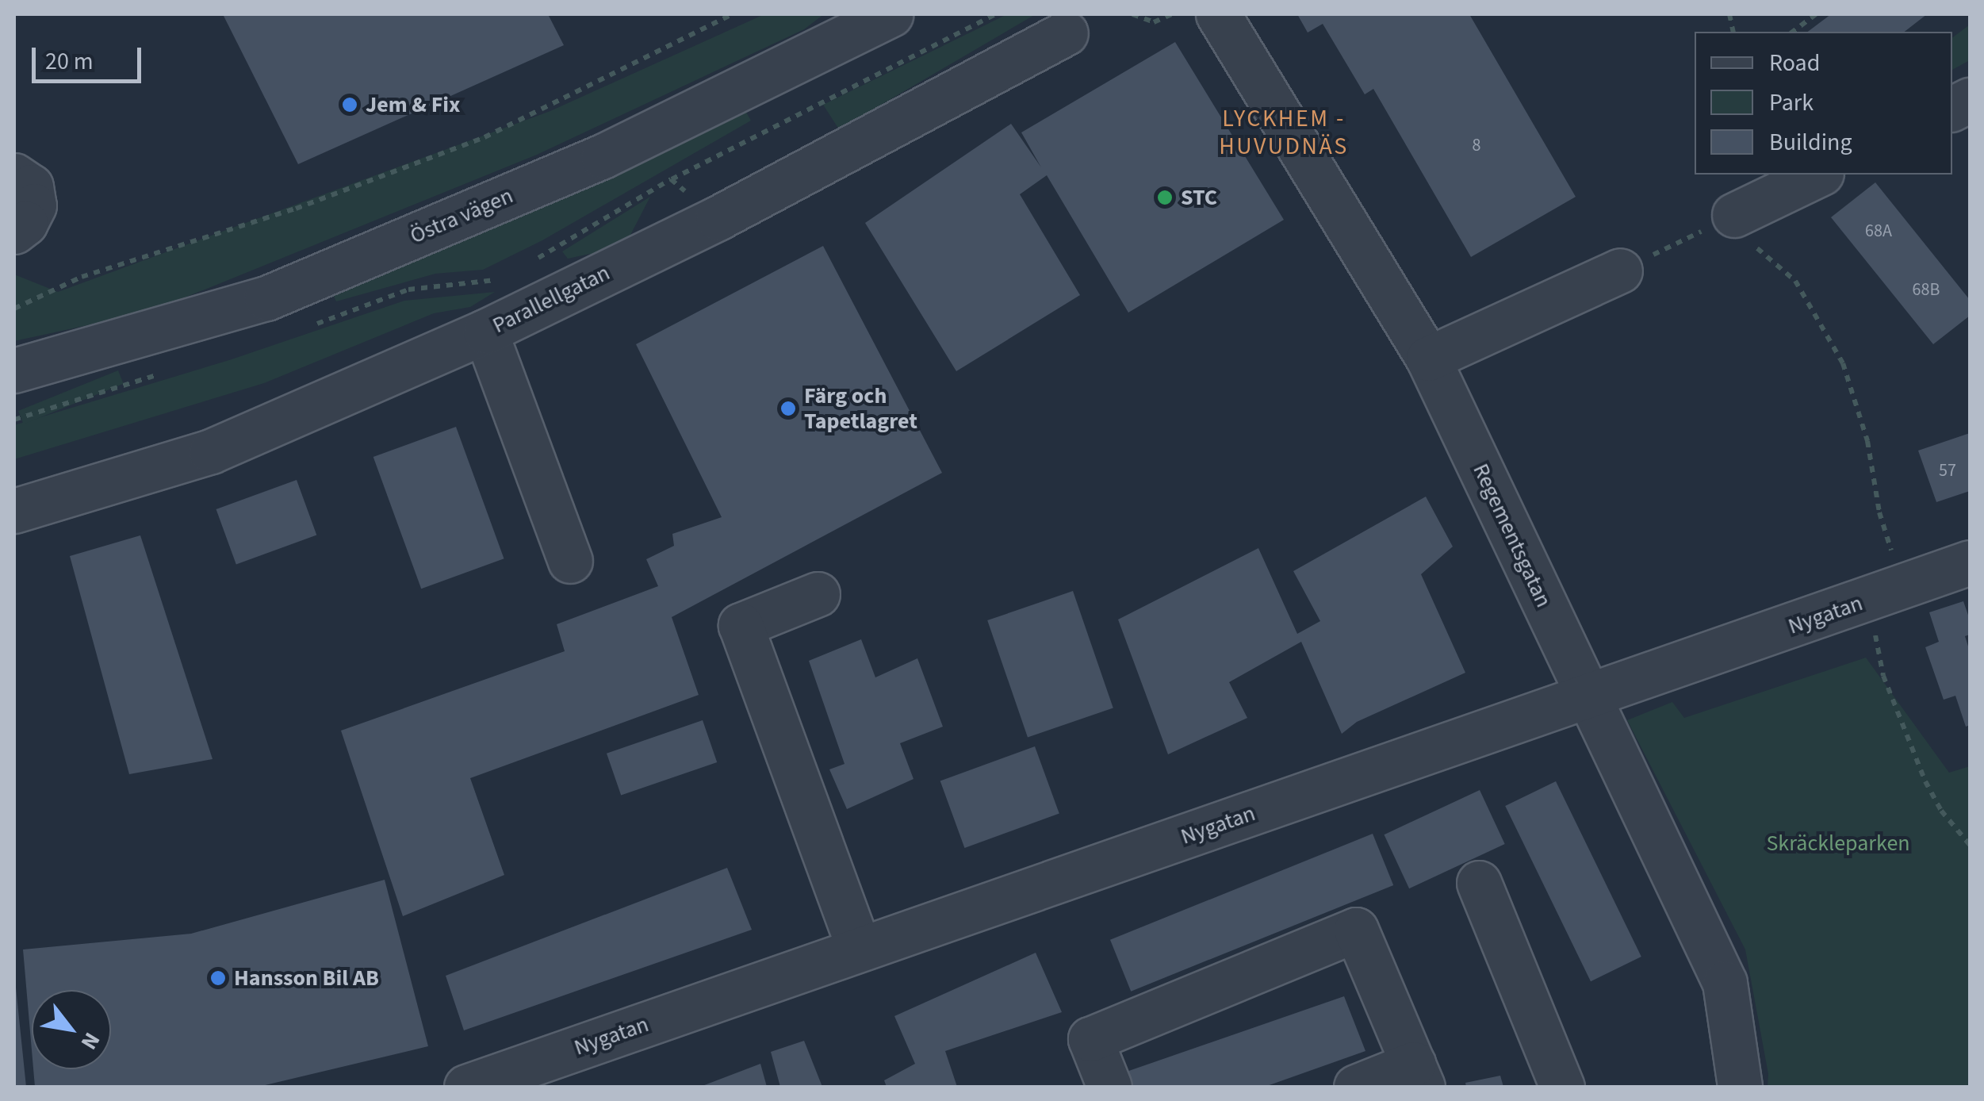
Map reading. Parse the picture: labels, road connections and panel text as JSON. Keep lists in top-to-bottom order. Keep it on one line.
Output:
{"streets":{"street":["Östra vägen","Parallellgatan","Regementsgatan","Nygatan"]},"crossings":[["Regementsgatan","Nygatan"]],"districts":["LYCKHEM - HUVUDNÄS"],"parks":["Skräckleparken"],"places":["Jem & Fix","STC","Färg och Tapetlagret","Hansson Bil AB"],"house_numbers":["8","68A","68B","57"],"legend":["Road","Park","Building"],"scale_bar":"20 m","north":"bottom right"}
